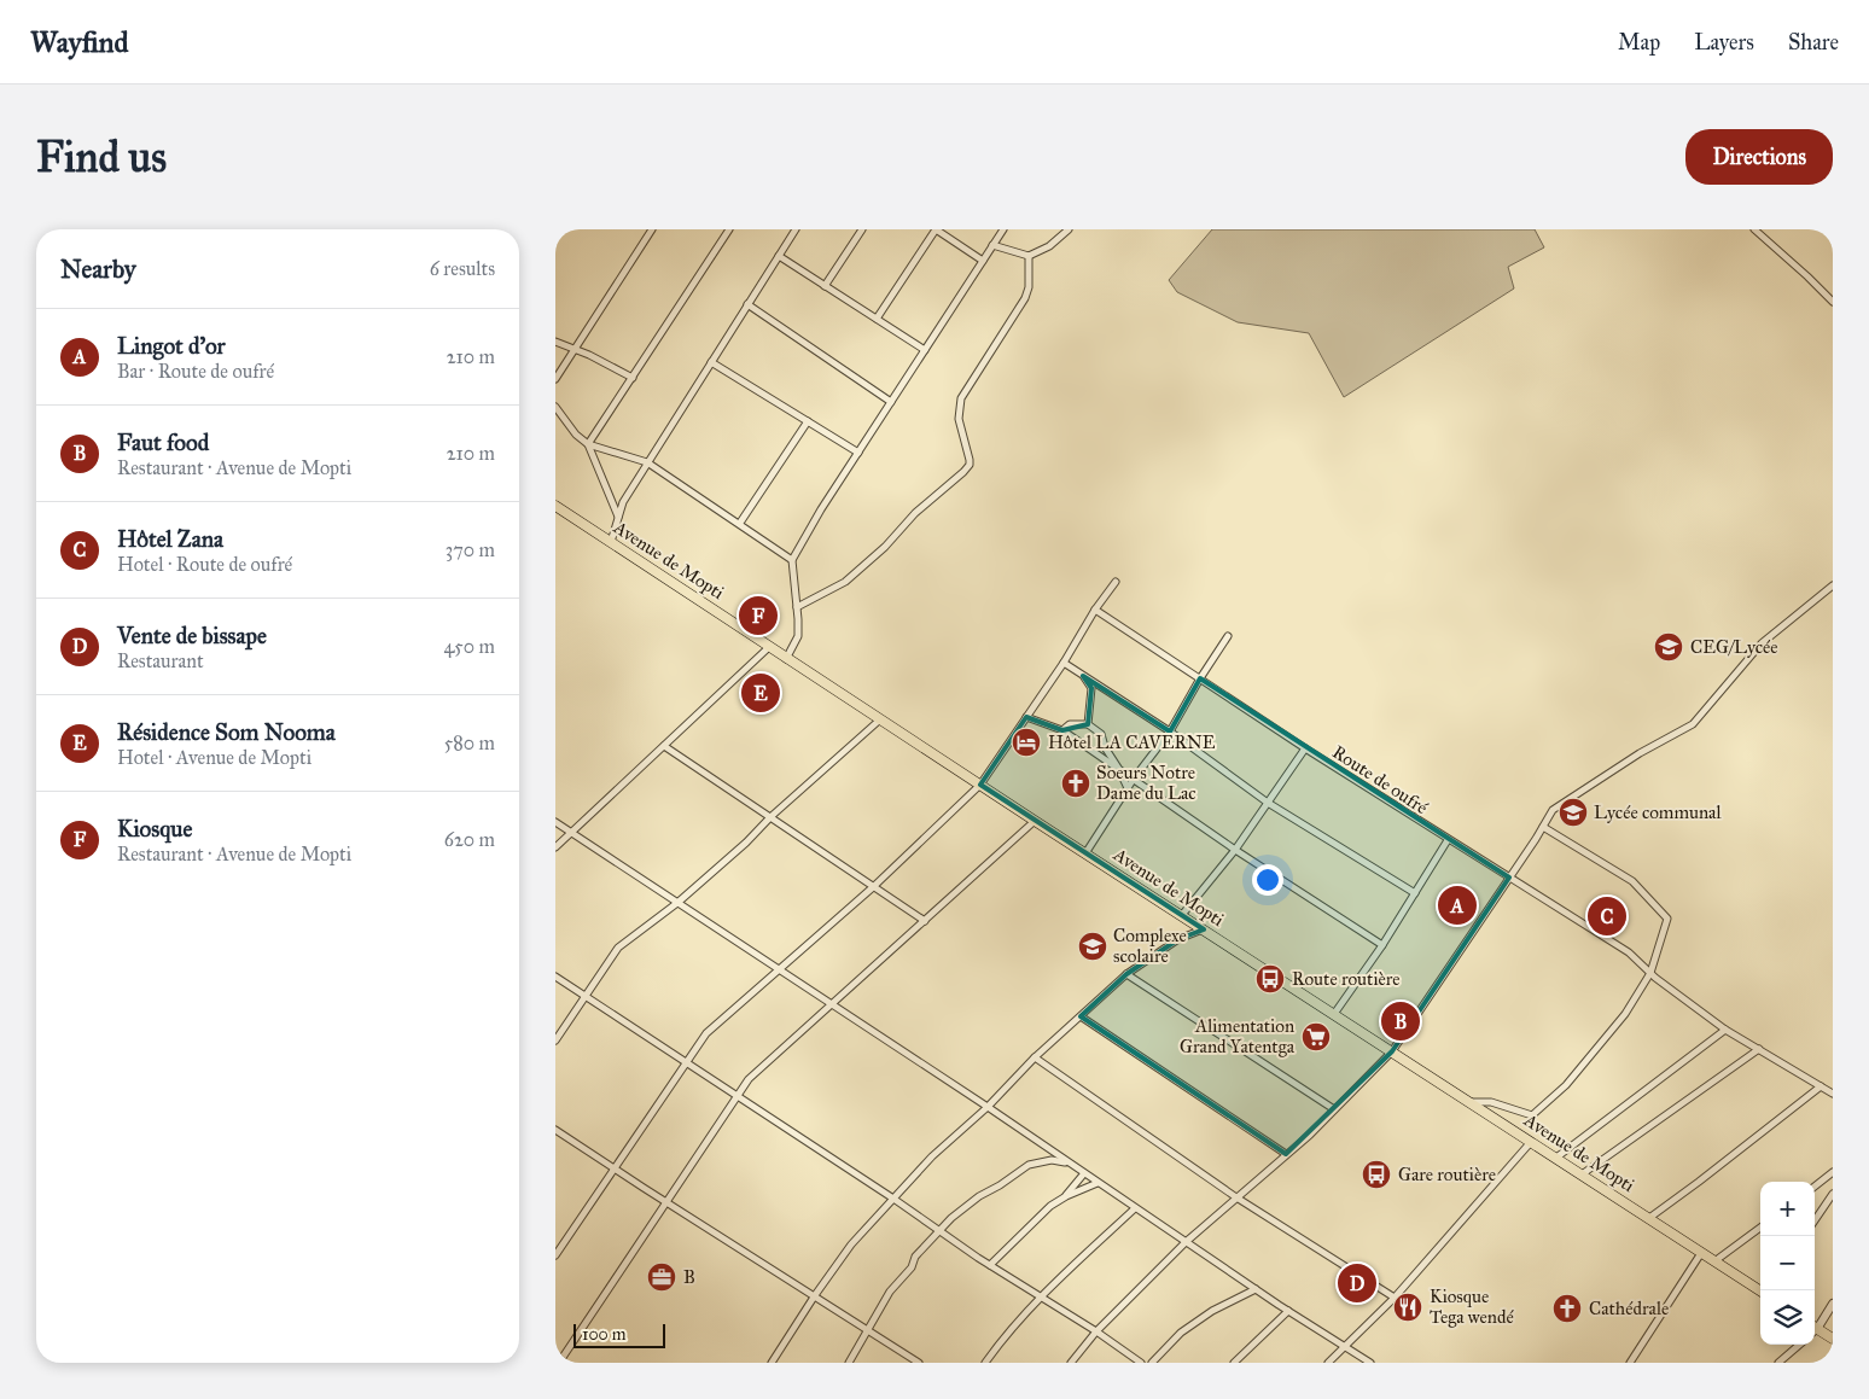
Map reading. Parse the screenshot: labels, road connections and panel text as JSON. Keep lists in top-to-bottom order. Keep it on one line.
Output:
{"streets":{"main road":["Avenue de Mopti"],"street":["Route de oufré"]},"places":{"school or university":["CEG/Lycée","Lycée communal","Complexe scolaire"],"hotel":["Hôtel LA CAVERNE"],"church":["Soeurs Notre Dame du Lac","Cathédrale"],"bus stop":["Route routière","Gare routière"],"supermarket":["Alimentation Grand Yatentga"],"office":["B"],"restaurant":["Kiosque Tega wendé"]},"scale_bar":"100 m","page":{"header":"Wayfind","nav":["Map","Layers","Share"],"buttons":"Directions","title":"Find us","heading":["Nearby","6 results"],"list":[{"mark":"A","name":"Lingot d'or","note":"Bar · Route de oufré","value":"210 m"},{"mark":"B","name":"Faut food","note":"Restaurant · Avenue de Mopti","value":"210 m"},{"mark":"C","name":"Hôtel Zana","note":"Hotel · Route de oufré","value":"370 m"},{"mark":"D","name":"Vente de bissape","note":"Restaurant","value":"450 m"},{"mark":"E","name":"Résidence Som Nooma","note":"Hotel · Avenue de Mopti","value":"580 m"},{"mark":"F","name":"Kiosque","note":"Restaurant · Avenue de Mopti","value":"620 m"}],"pins":["F","E","A","C","B","D"],"map_buttons":["+","−"],"scale":"100 m"}}
